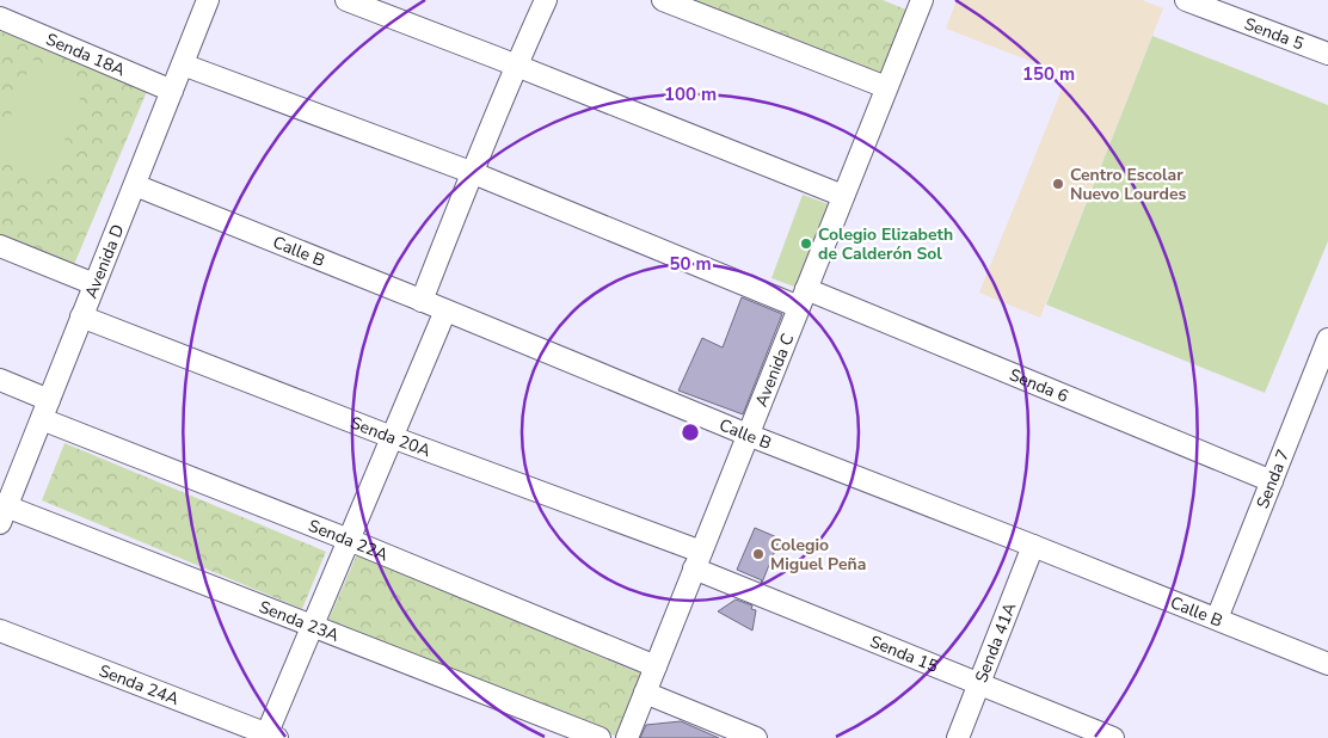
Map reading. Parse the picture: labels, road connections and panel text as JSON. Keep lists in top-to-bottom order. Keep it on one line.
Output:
{"streets":{"street":["Senda 5","Senda 18A","Calle B","Avenida D","Avenida C","Senda 6","Senda 20A","Senda 7","Senda 22A","Senda 23A","Senda 41A","Senda 15","Senda 24A"]},"crossings":[["Senda 18A","Avenida D"],["Calle B","Avenida D"],["Calle B","Avenida C"],["Calle B","Senda 7"],["Calle B","Senda 41A"],["Avenida D","Senda 6"],["Avenida D","Senda 20A"],["Avenida D","Senda 22A"],["Avenida D","Senda 23A"],["Avenida C","Senda 6"],["Avenida C","Senda 20A"],["Avenida C","Senda 22A"],["Avenida C","Senda 15"],["Senda 6","Senda 7"],["Senda 20A","Senda 15"],["Senda 41A","Senda 15"]],"places":["Centro Escolar Nuevo Lourdes","Colegio Elizabeth de Calderón Sol","Colegio Miguel Peña"],"rings":["150 m","100 m","50 m"]}
